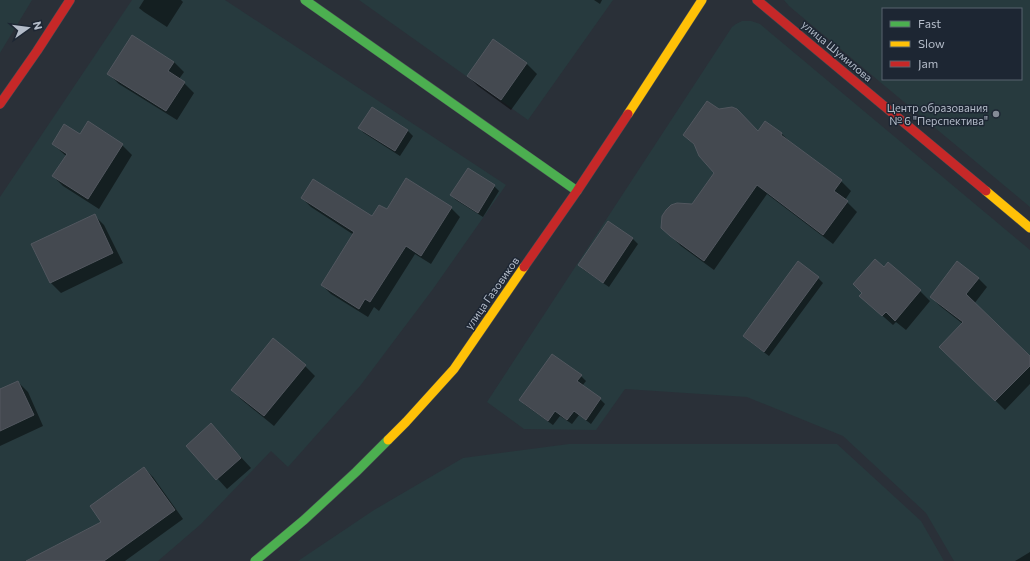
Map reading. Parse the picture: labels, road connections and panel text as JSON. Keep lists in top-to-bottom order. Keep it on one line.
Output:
{"streets":{"street":["улица Шумилова","улица Газовиков"]},"places":["Центр образования № 6 \"Перспектива\""],"legend":["Fast","Slow","Jam"],"north":"right"}
